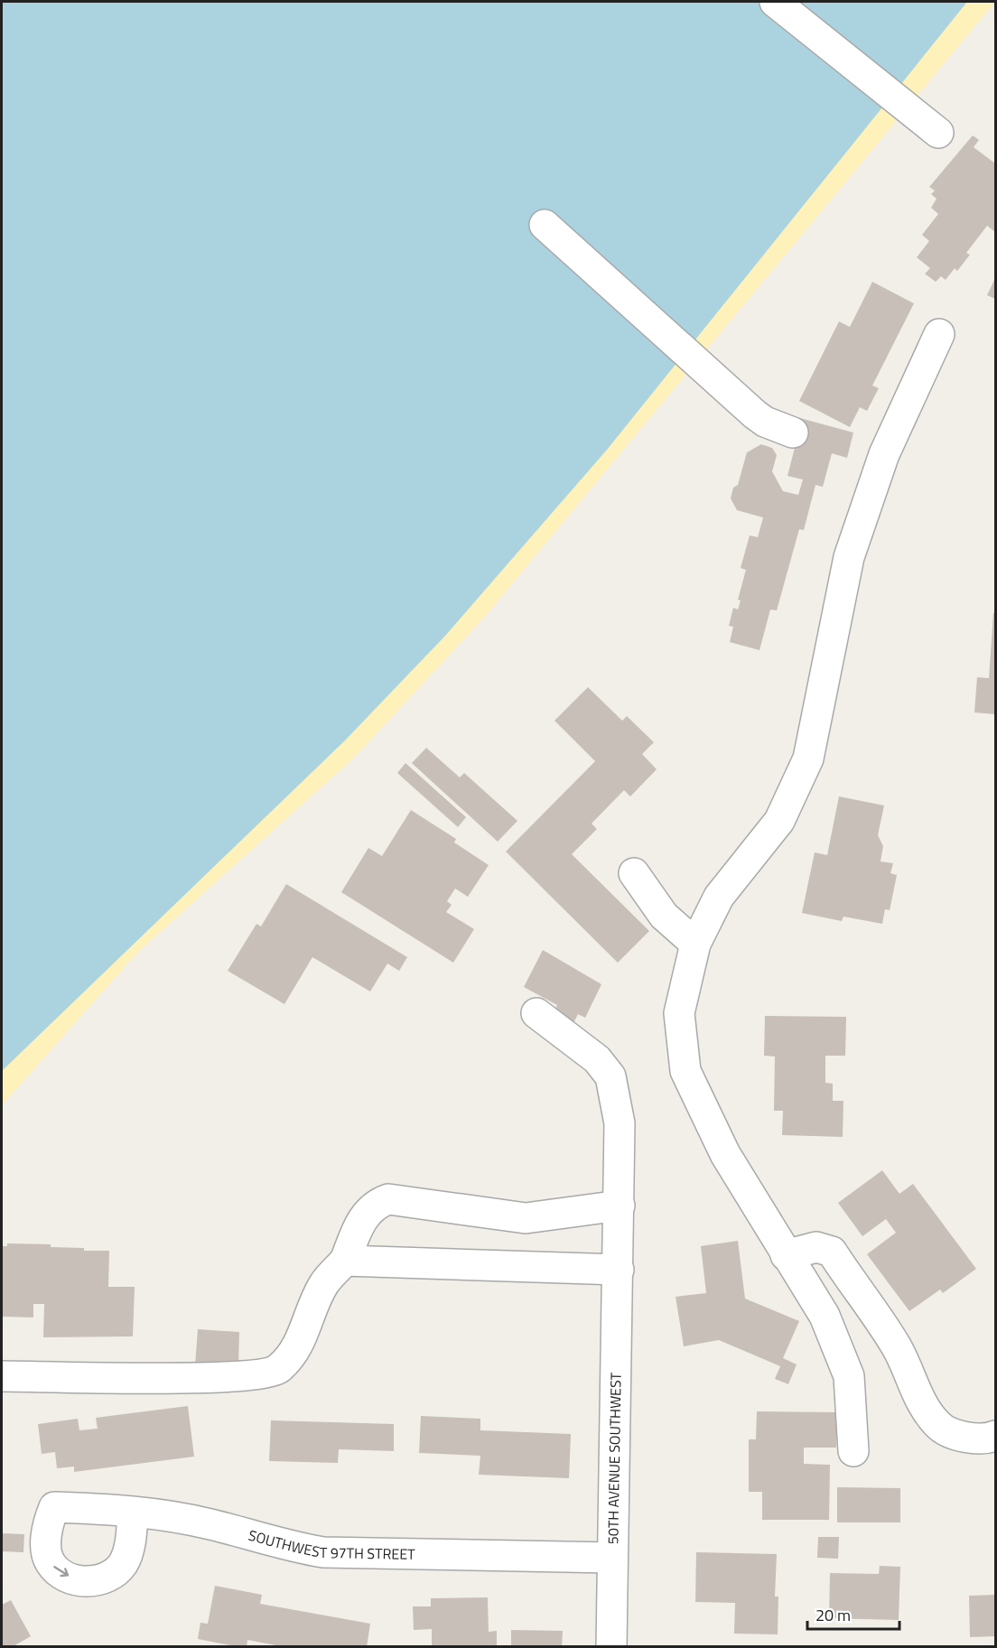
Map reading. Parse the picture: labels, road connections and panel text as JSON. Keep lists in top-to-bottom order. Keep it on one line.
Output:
{"streets":{"street":["50TH AVENUE SOUTHWEST","SOUTHWEST 97TH STREET"]},"crossings":[["50TH AVENUE SOUTHWEST","SOUTHWEST 97TH STREET"]],"scale_bar":"20 m"}
